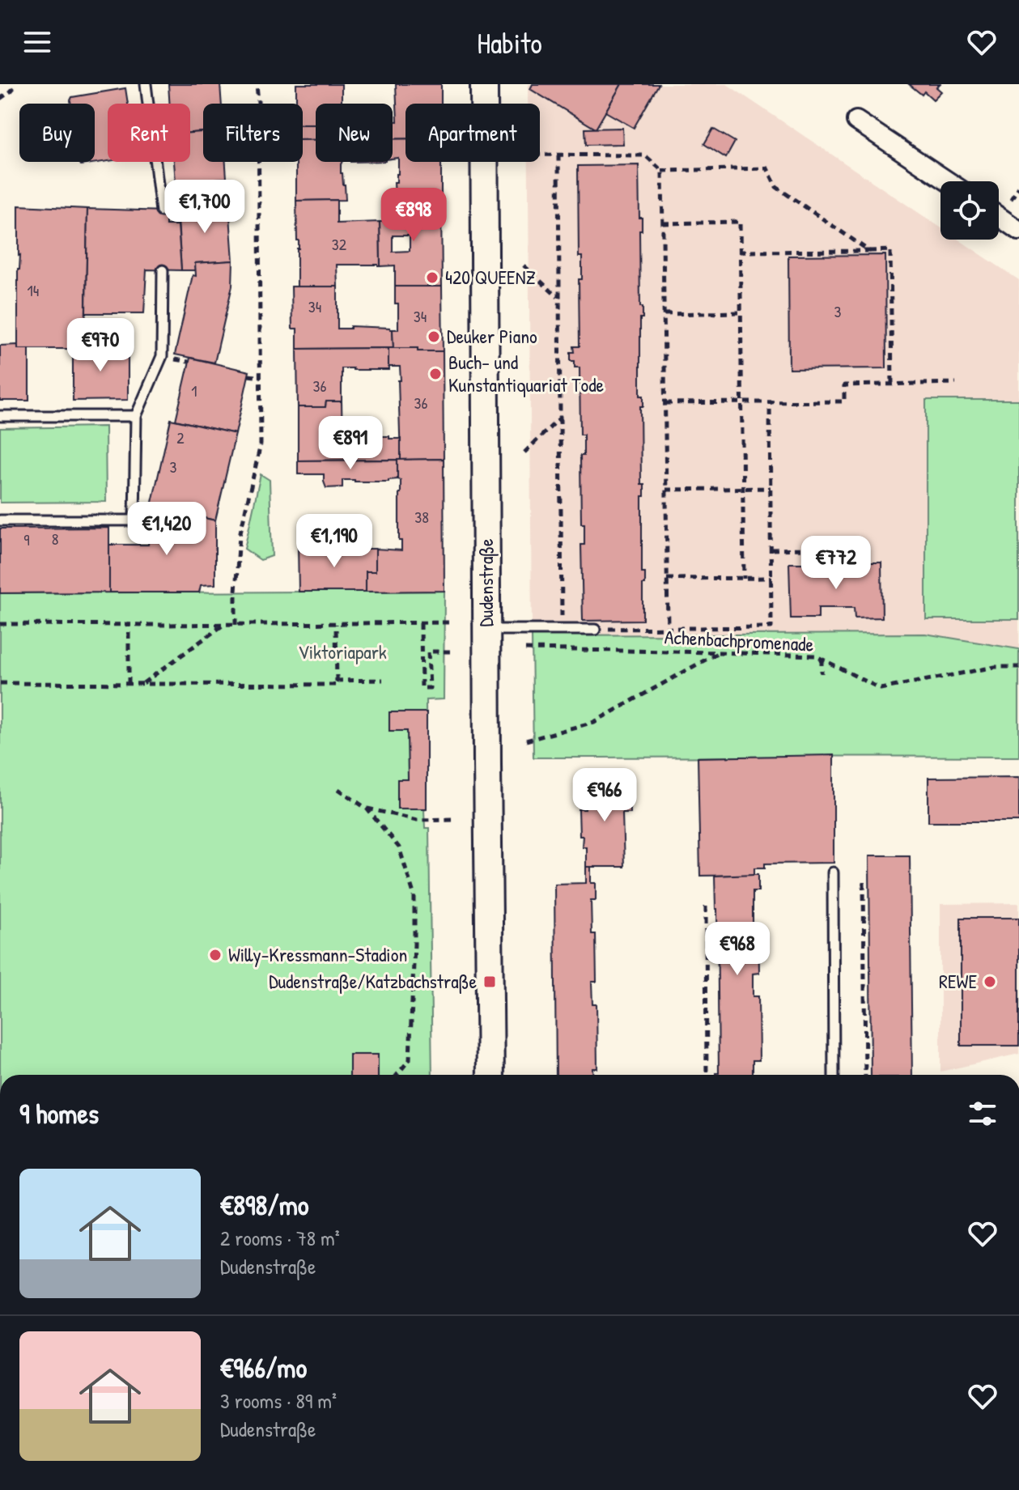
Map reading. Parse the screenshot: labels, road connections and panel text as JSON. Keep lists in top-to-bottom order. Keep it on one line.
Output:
{"streets":{"main road":["Dudenstraße"],"path":["Achenbachpromenade"]},"parks":["Viktoriapark"],"places":{"other":["420 QUEENZ","Deuker Piano","Buch- und Kunstantiquariat Tode","Willy-Kressmann-Stadion","REWE"],"transit":["Dudenstraße/Katzbachstraße"]},"house_numbers":["32","14","34","3","34","36","1","36","2","3","38","8","9"],"page":{"header":"Habito","chip":["Buy","Rent","Filters","New","Apartment"],"price":["€1,700","€898","€970","€891","€1,420","€1,190","€772","€966","€968"],"heading":"9 homes","list":[{"name":"€898/mo","note":"2 rooms · 78 m² · Dudenstraße"},{"name":"€966/mo","note":"3 rooms · 89 m² · Dudenstraße"}]}}
